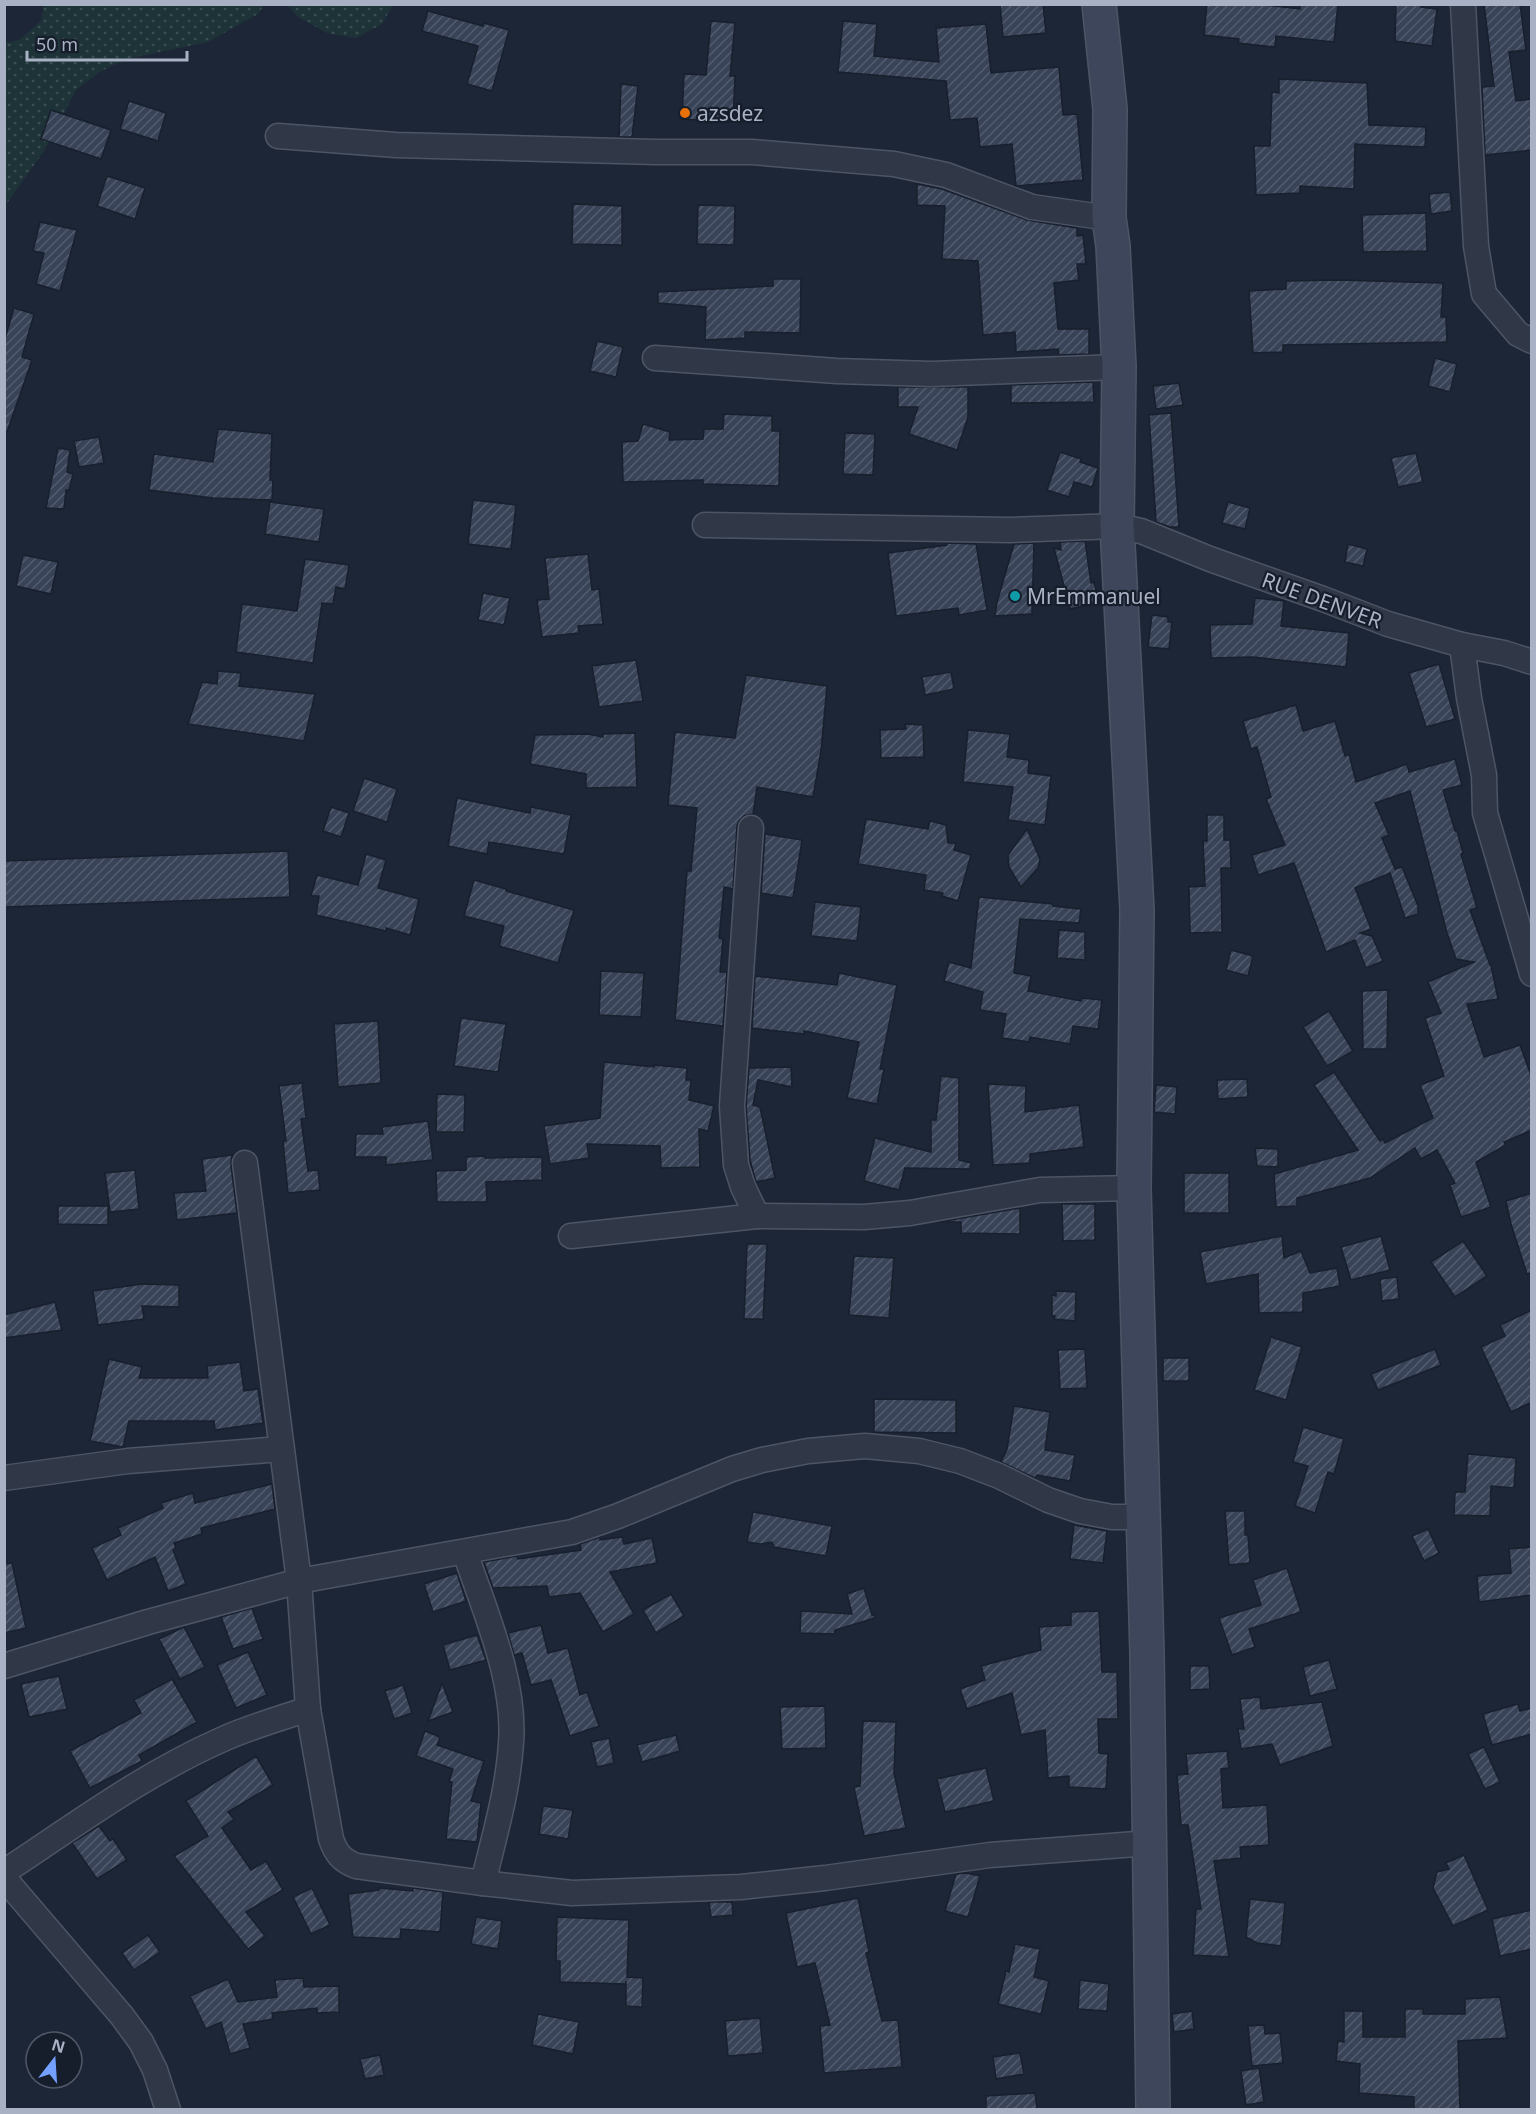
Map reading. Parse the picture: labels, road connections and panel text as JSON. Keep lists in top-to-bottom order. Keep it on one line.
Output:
{"streets":{"street":["RUE DENVER"]},"places":["azsdez","MrEmmanuel"],"scale_bar":"50 m","north":"top"}
